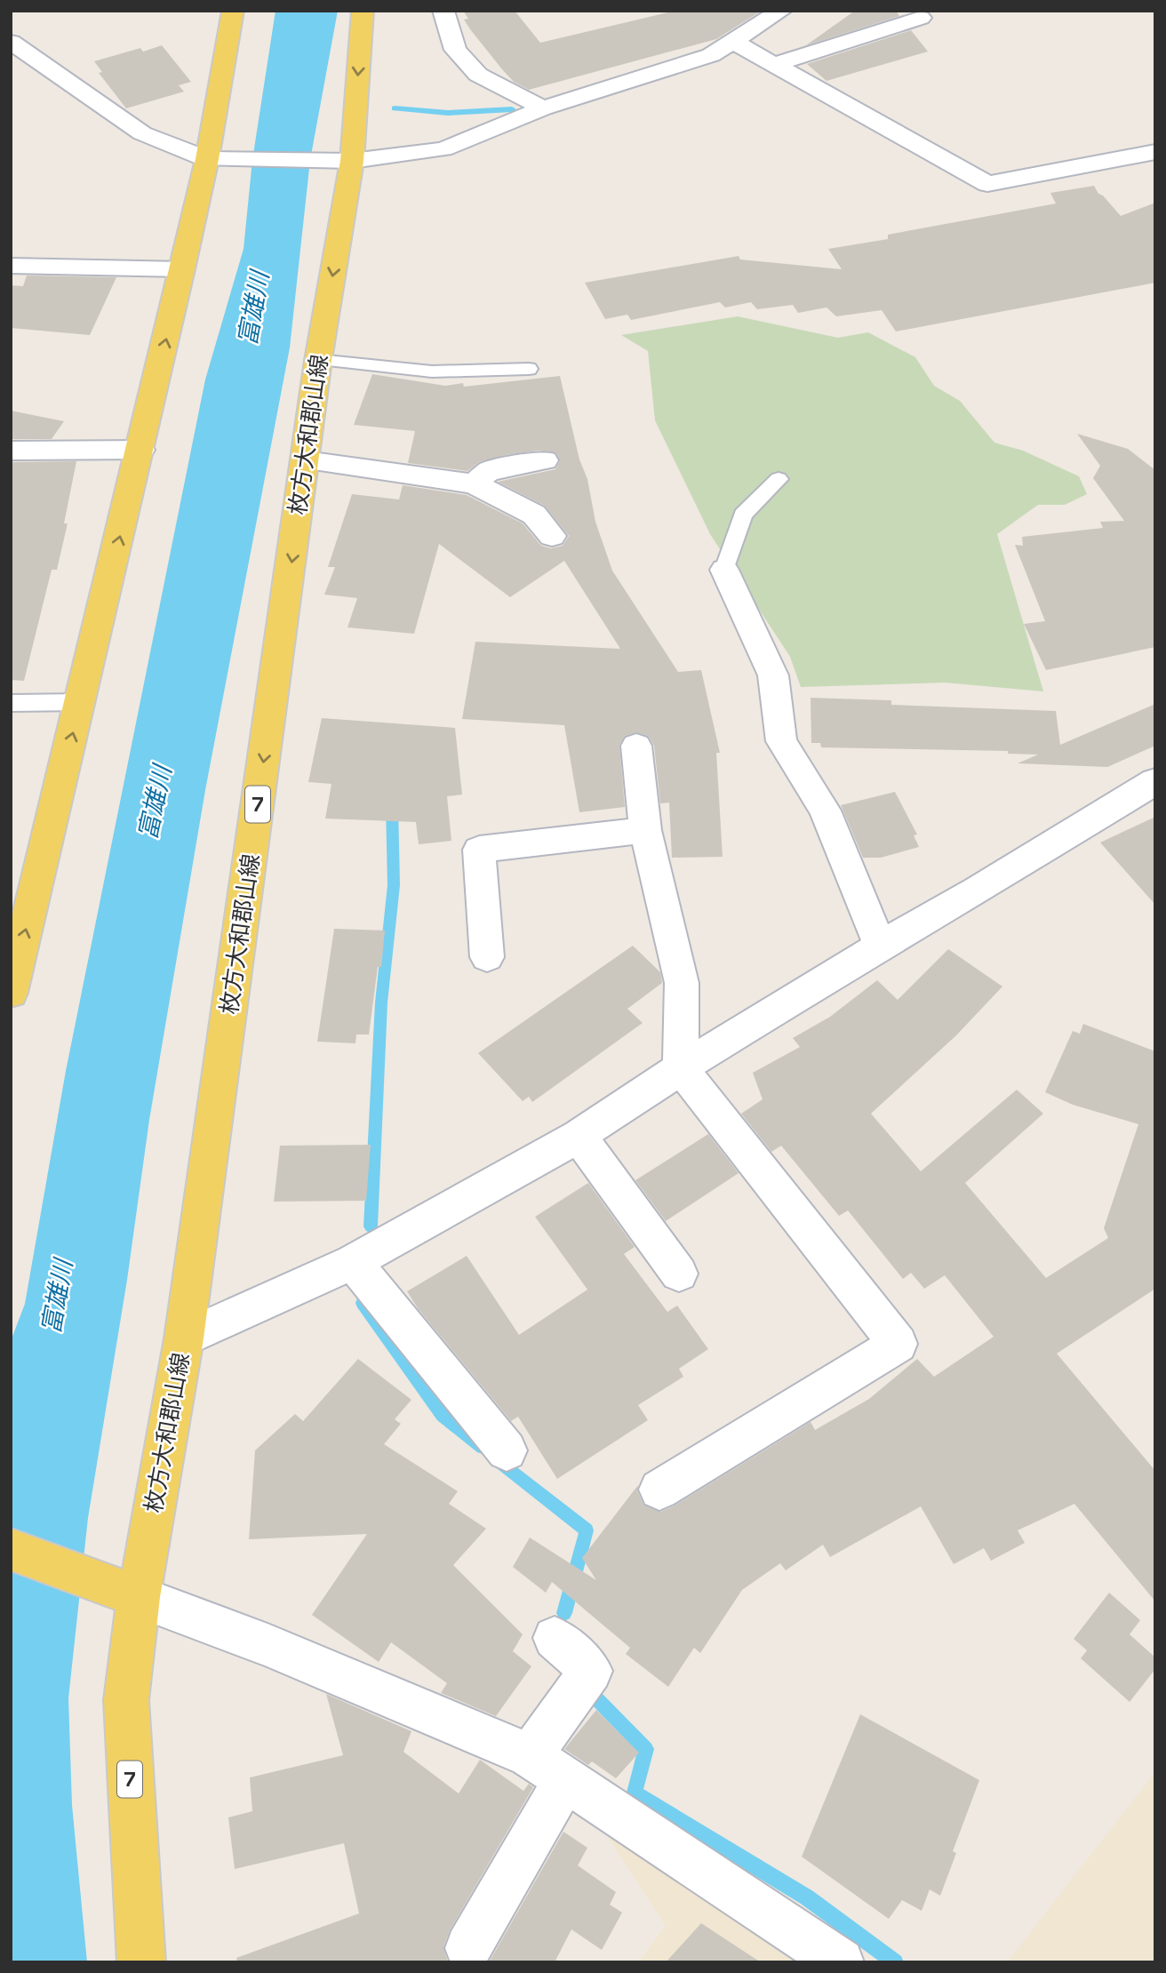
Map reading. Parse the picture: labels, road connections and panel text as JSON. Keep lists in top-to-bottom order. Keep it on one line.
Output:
{"streets":{"main road":["枚方大和郡山線","7"]},"water":["富雄川"]}
